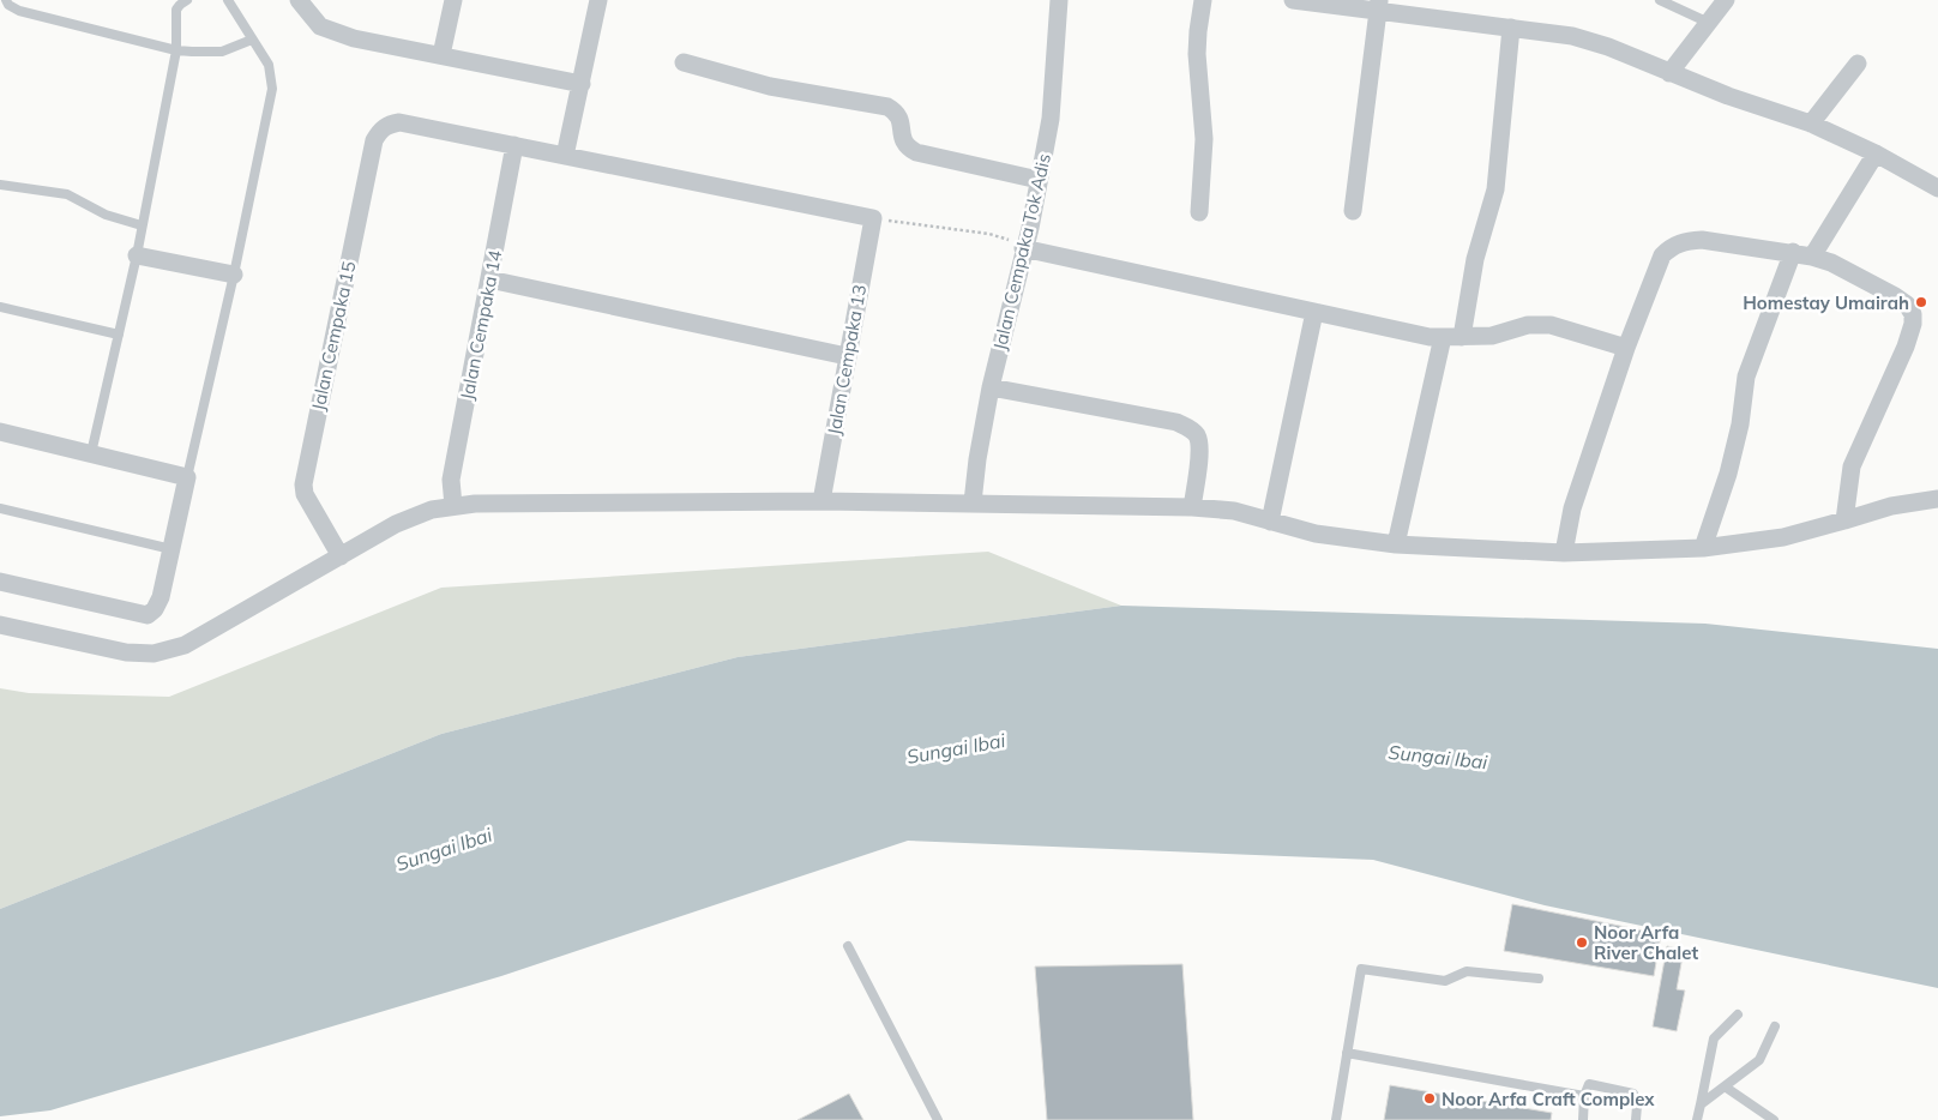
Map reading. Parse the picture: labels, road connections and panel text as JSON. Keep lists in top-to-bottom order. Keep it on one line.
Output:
{"streets":{"street":["Jalan Cempaka Tok Adis","Jalan Cempaka 14","Jalan Cempaka 15","Jalan Cempaka 13"]},"crossings":[["Jalan Cempaka 14","Jalan Cempaka 15"]],"water":["Sungai Ibai"],"places":["Homestay Umairah","Noor Arfa River Chalet","Noor Arfa Craft Complex"]}
